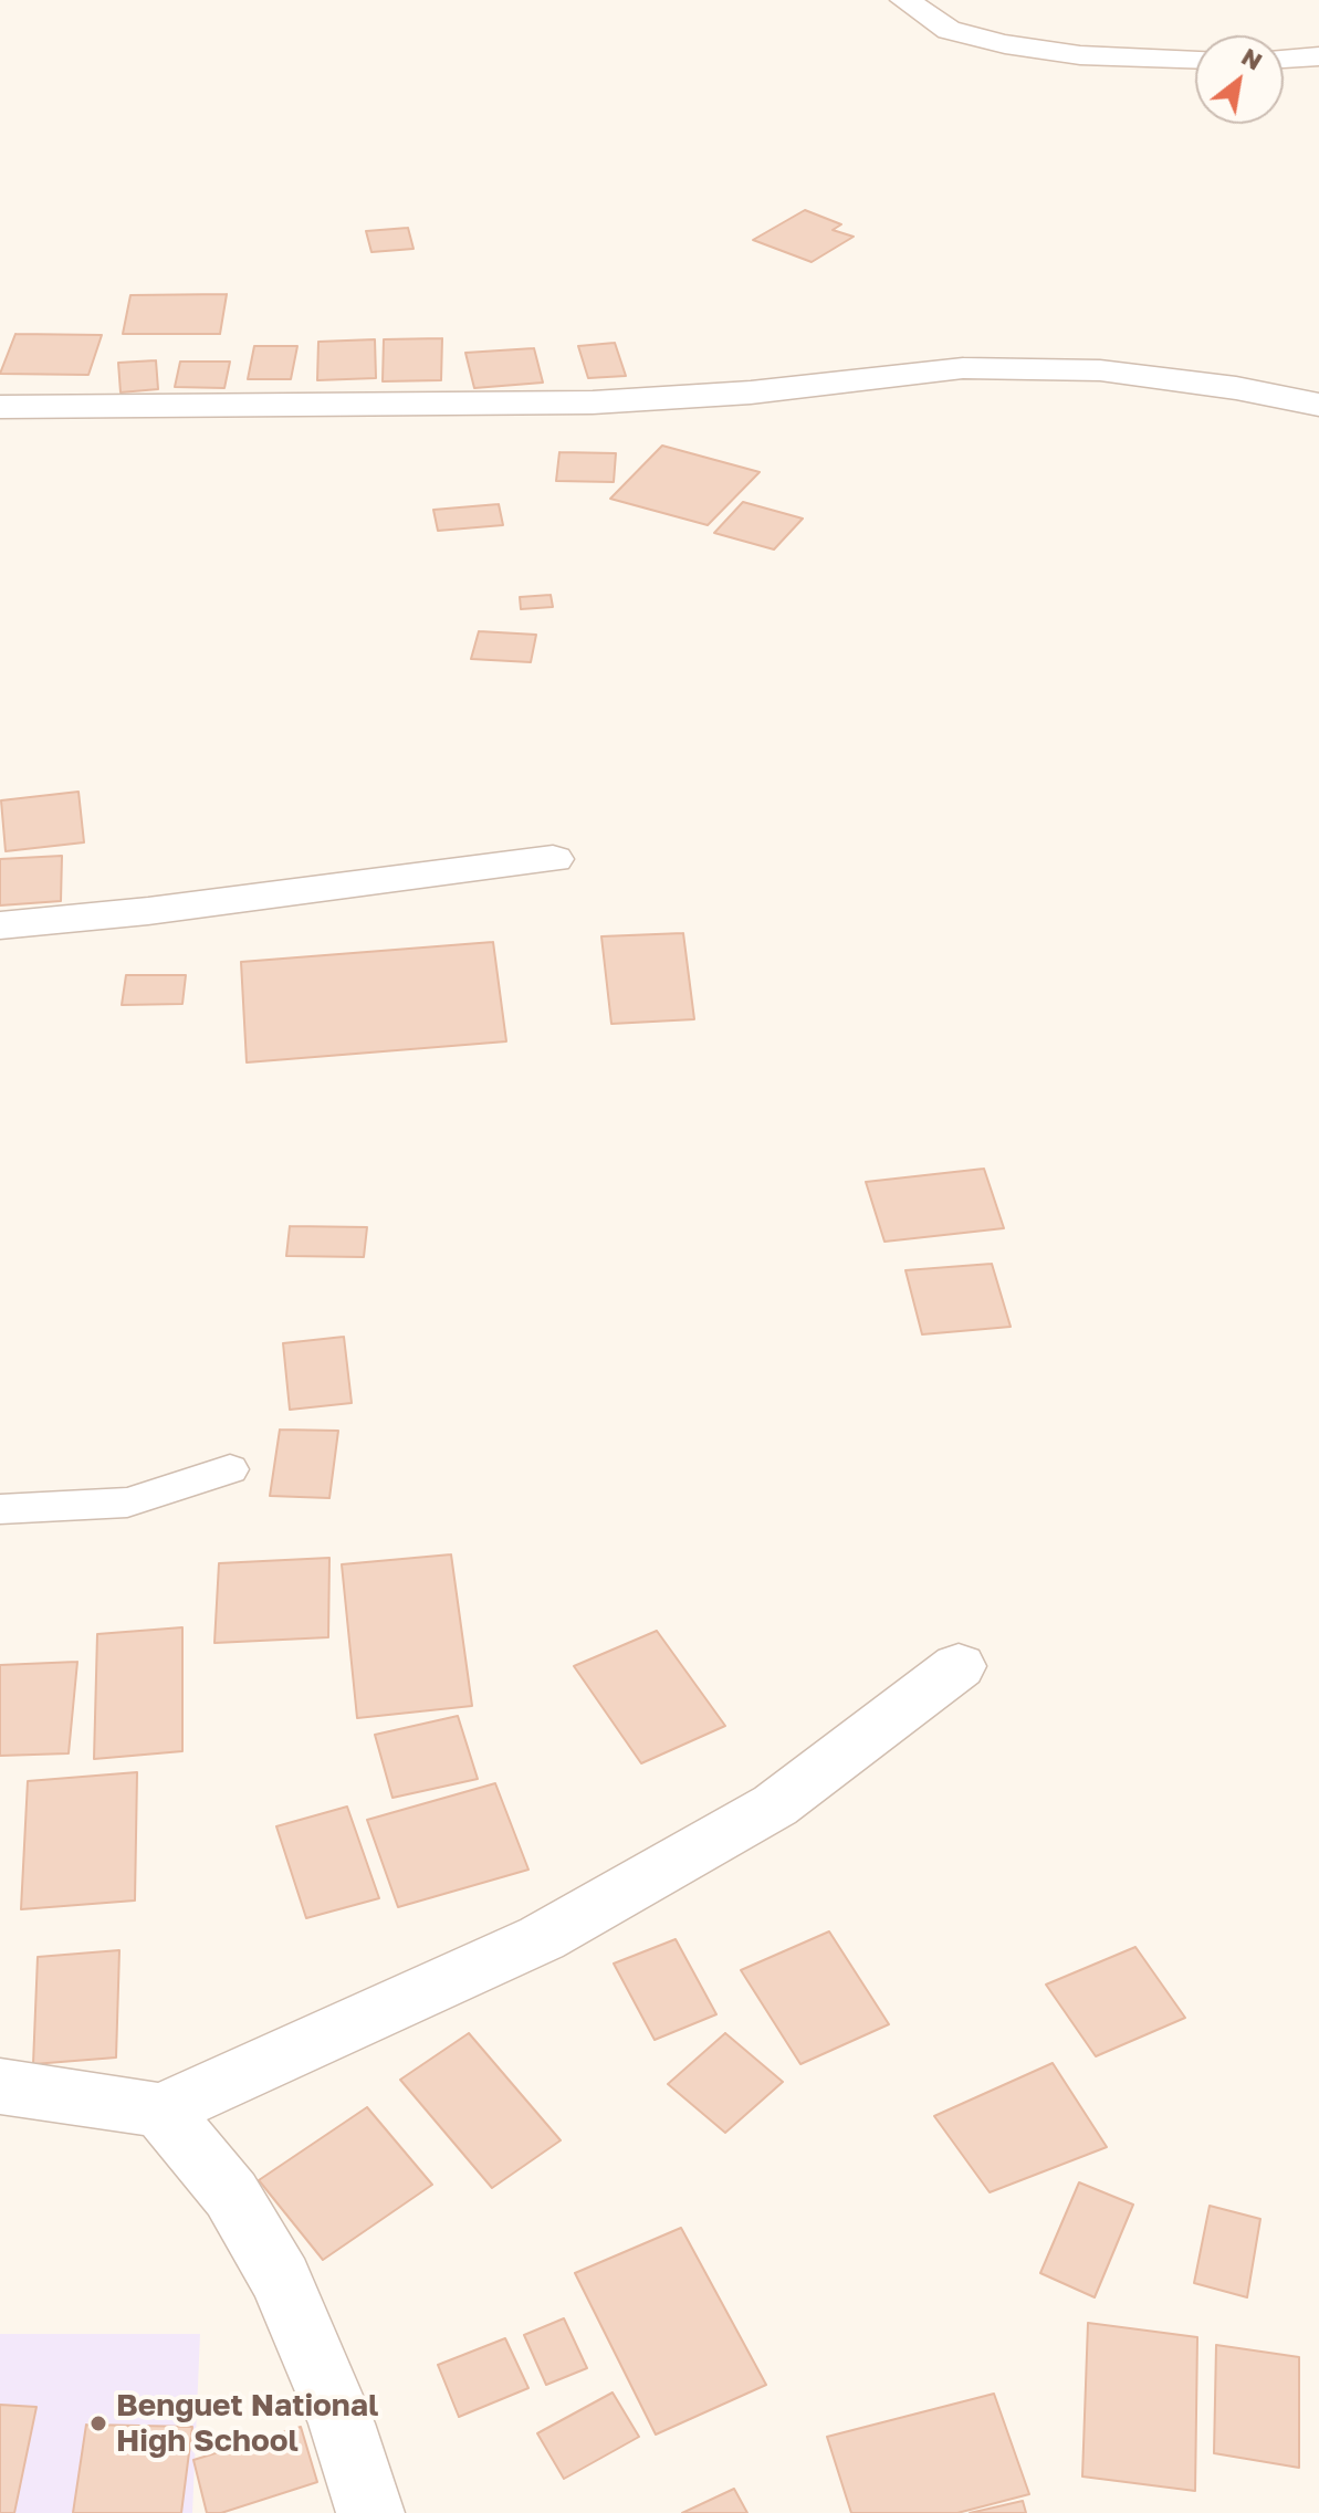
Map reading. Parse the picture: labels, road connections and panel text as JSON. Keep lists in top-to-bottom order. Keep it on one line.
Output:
{"places":["Benguet National High School"],"north":"top right"}
